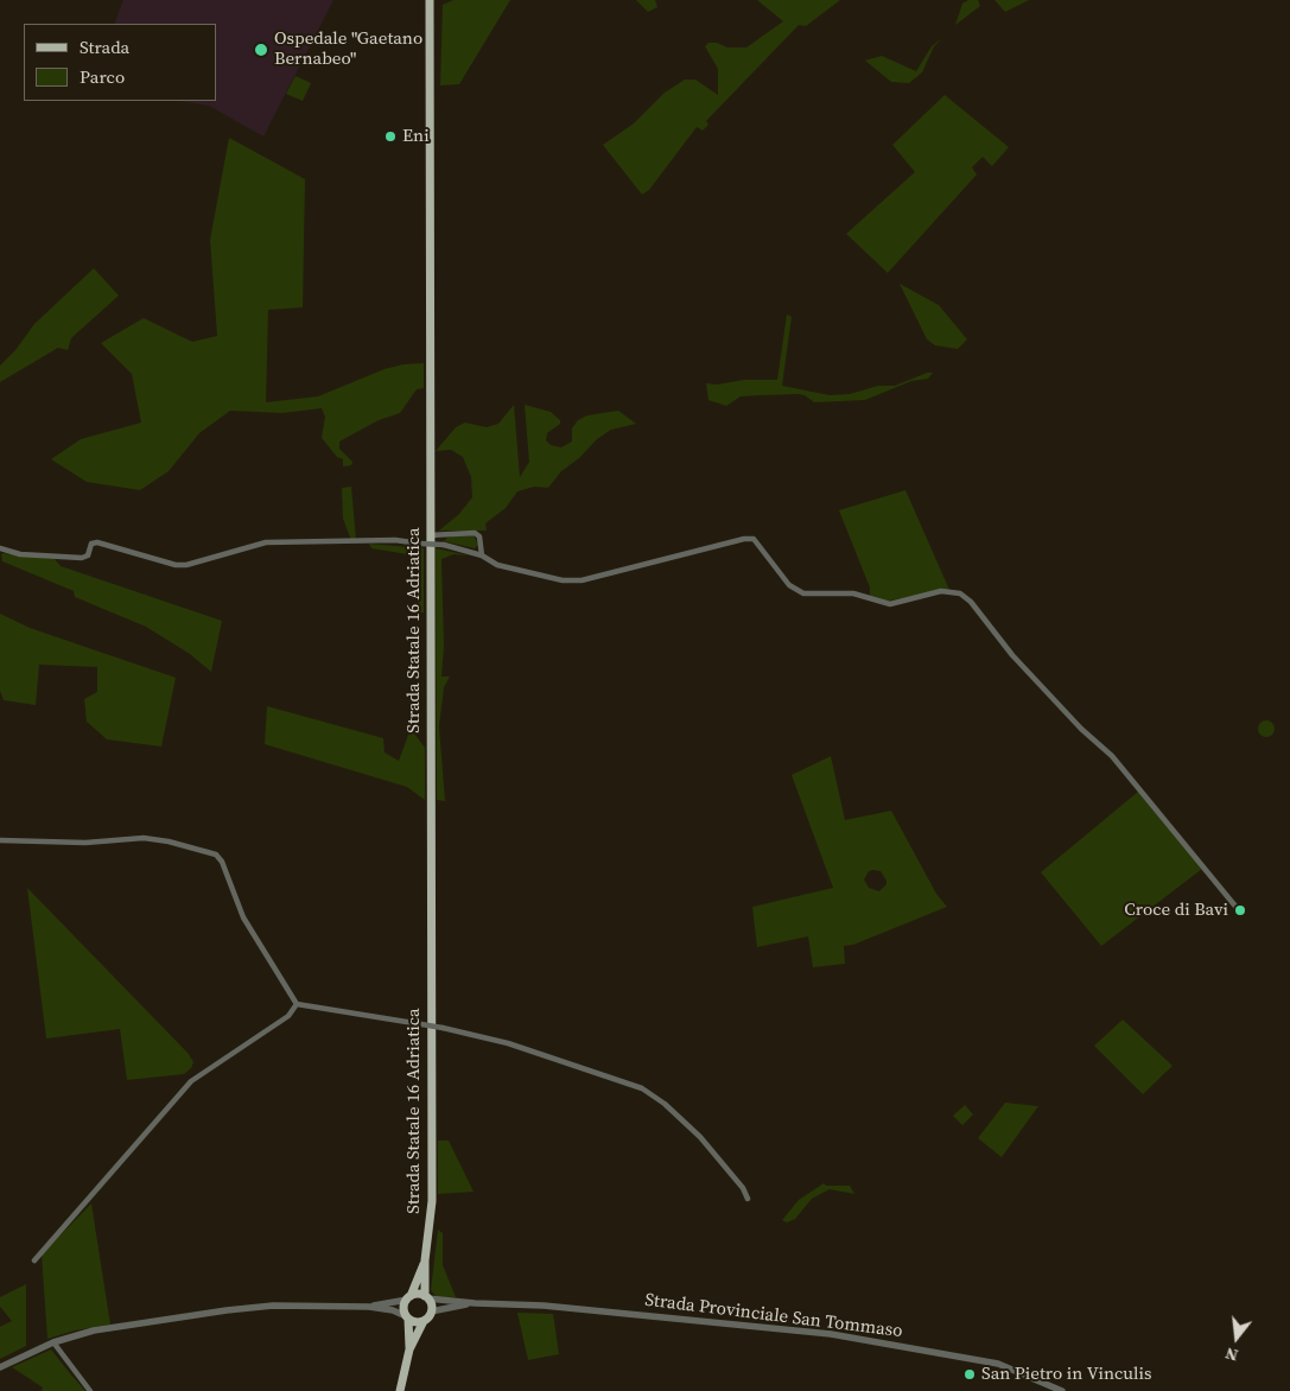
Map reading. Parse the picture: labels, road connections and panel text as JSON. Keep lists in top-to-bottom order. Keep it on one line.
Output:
{"streets":{"main road":["Strada Statale 16 Adriatica"],"street":["Strada Provinciale San Tommaso"]},"crossings":[["Strada Statale 16 Adriatica","Strada Provinciale San Tommaso"]],"places":["Ospedale \"Gaetano Bernabeo\"","Eni","Croce di Bavi","San Pietro in Vinculis"],"legend":["Strada","Parco"],"north":"bottom"}
